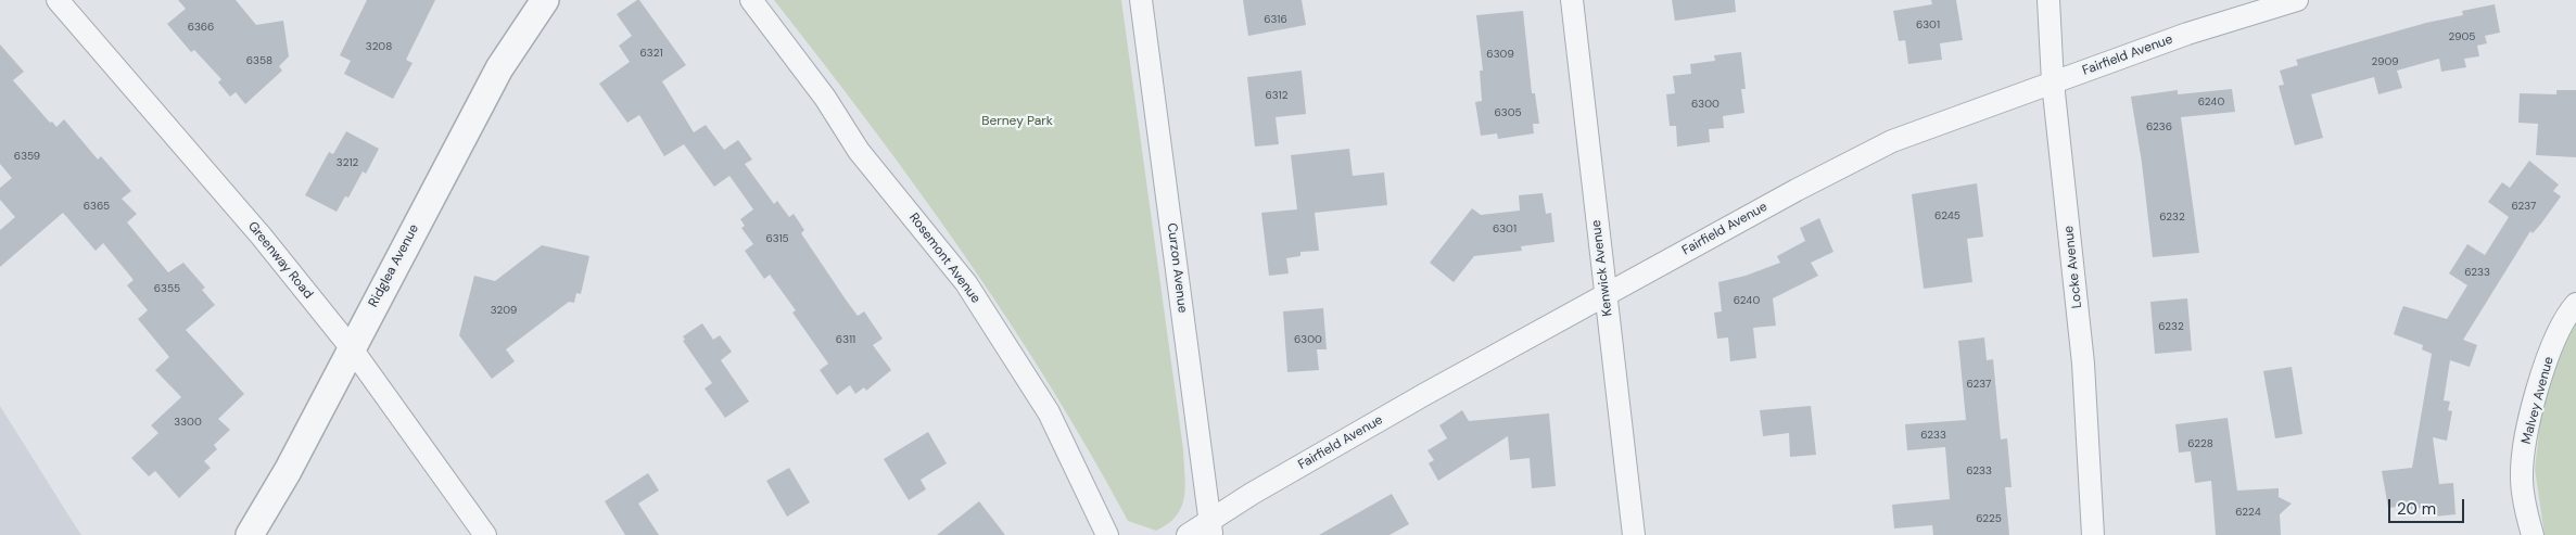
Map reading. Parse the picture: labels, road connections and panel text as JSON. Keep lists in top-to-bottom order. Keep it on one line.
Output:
{"streets":{"street":["Fairfield Avenue","Rosemont Avenue","Greenway Road","Ridglea Avenue","Locke Avenue","Curzon Avenue","Kenwick Avenue","Malvey Avenue"]},"crossings":[["Fairfield Avenue","Locke Avenue"],["Fairfield Avenue","Curzon Avenue"],["Fairfield Avenue","Kenwick Avenue"],["Greenway Road","Ridglea Avenue"]],"parks":["Berney Park"],"house_numbers":["6316","6301","6366","2905","3208","6321","6309","6358","2909","6312","6240","6300","6305","6236","6359","3212","6365","6237","6245","6232","6301","6315","6233","6355","6240","3209","6232","6311","6300","6237","3300","6233","6228","6233","6224","6225"],"scale_bar":"20 m"}
